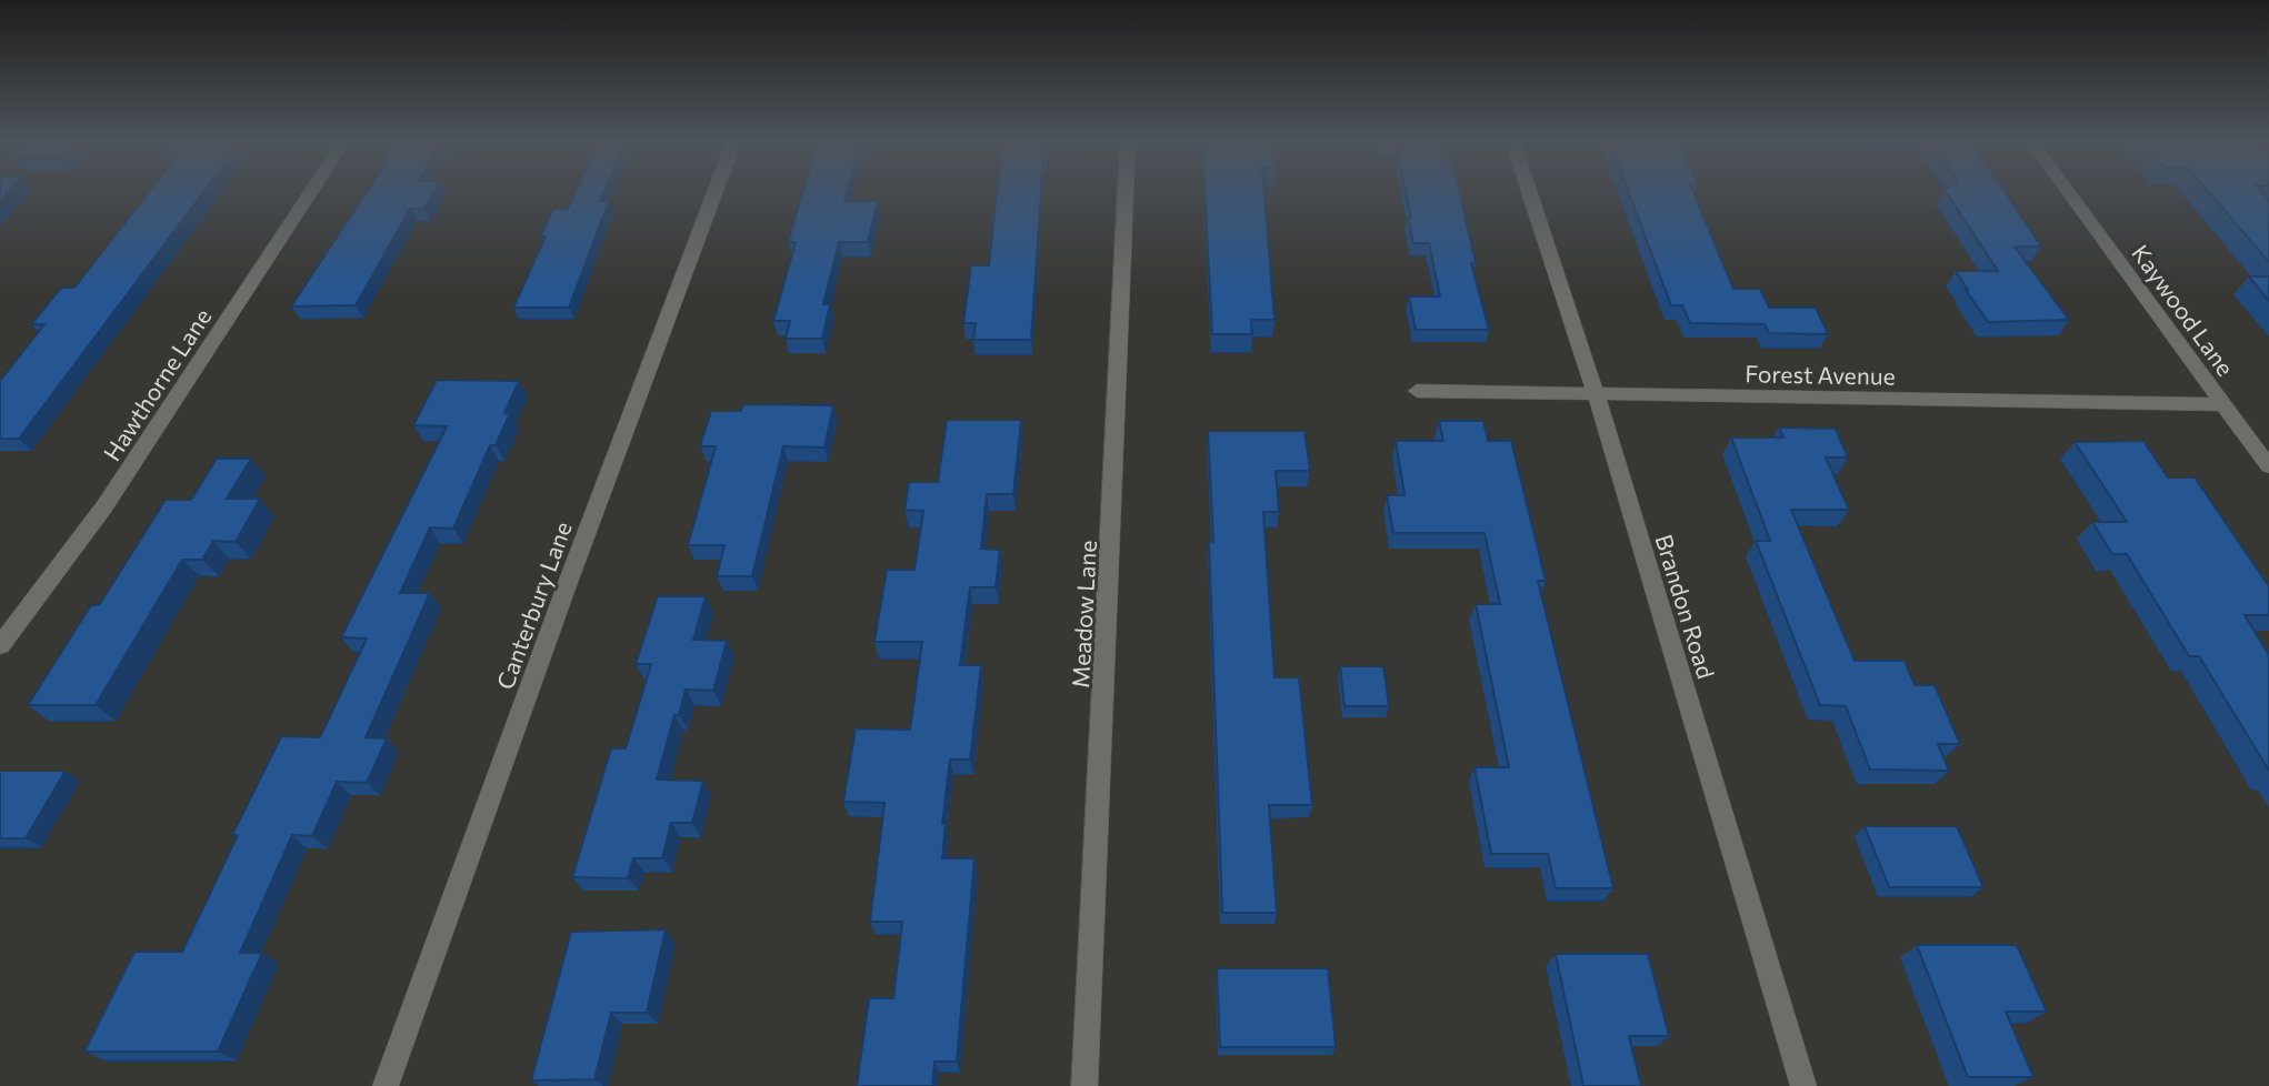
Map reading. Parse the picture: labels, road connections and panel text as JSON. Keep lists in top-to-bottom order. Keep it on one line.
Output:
{"streets":{"street":["Kaywood Lane","Forest Avenue","Hawthorne Lane","Canterbury Lane","Brandon Road","Meadow Lane"]},"crossings":[["Kaywood Lane","Forest Avenue"],["Forest Avenue","Brandon Road"]]}
